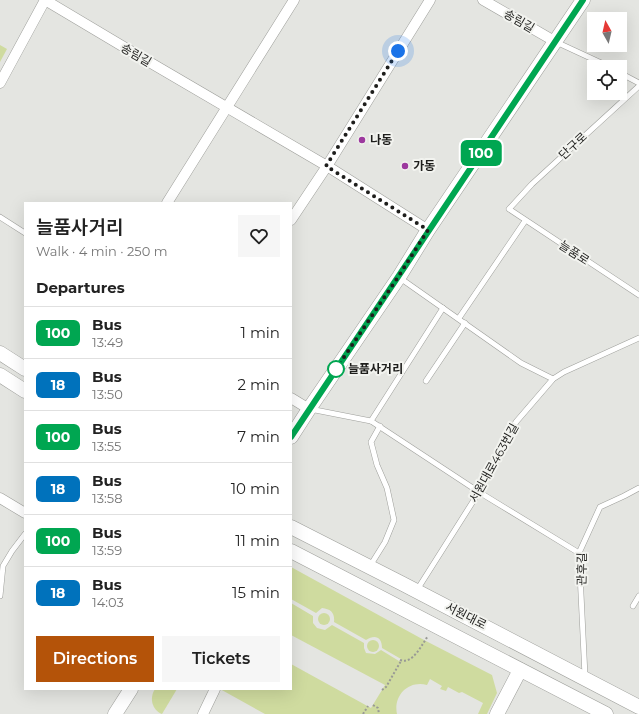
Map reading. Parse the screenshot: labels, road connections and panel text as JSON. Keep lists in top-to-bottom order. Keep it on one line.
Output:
{"streets":{"street":["송림길","서원대로"],"lane":["단구로","늘품로","서원대로463번길","관후길"]},"crossings":[["단구로","늘품로"],["서원대로463번길","서원대로"],["관후길","서원대로"]],"places":["나동","가동","늘품사거리"],"lines":["bus line 100"],"north":"top","page":{"on_map":"100","heading":[["늘품사거리","Walk · 4 min · 250 m"],"Departures"],"list":[{"mark":"100","name":"Bus","note":"13:49","value":"1 min"},{"mark":"18","name":"Bus","note":"13:50","value":"2 min"},{"mark":"100","name":"Bus","note":"13:55","value":"7 min"},{"mark":"18","name":"Bus","note":"13:58","value":"10 min"},{"mark":"100","name":"Bus","note":"13:59","value":"11 min"},{"mark":"18","name":"Bus","note":"14:03","value":"15 min"}],"buttons":["Directions","Tickets"]}}
